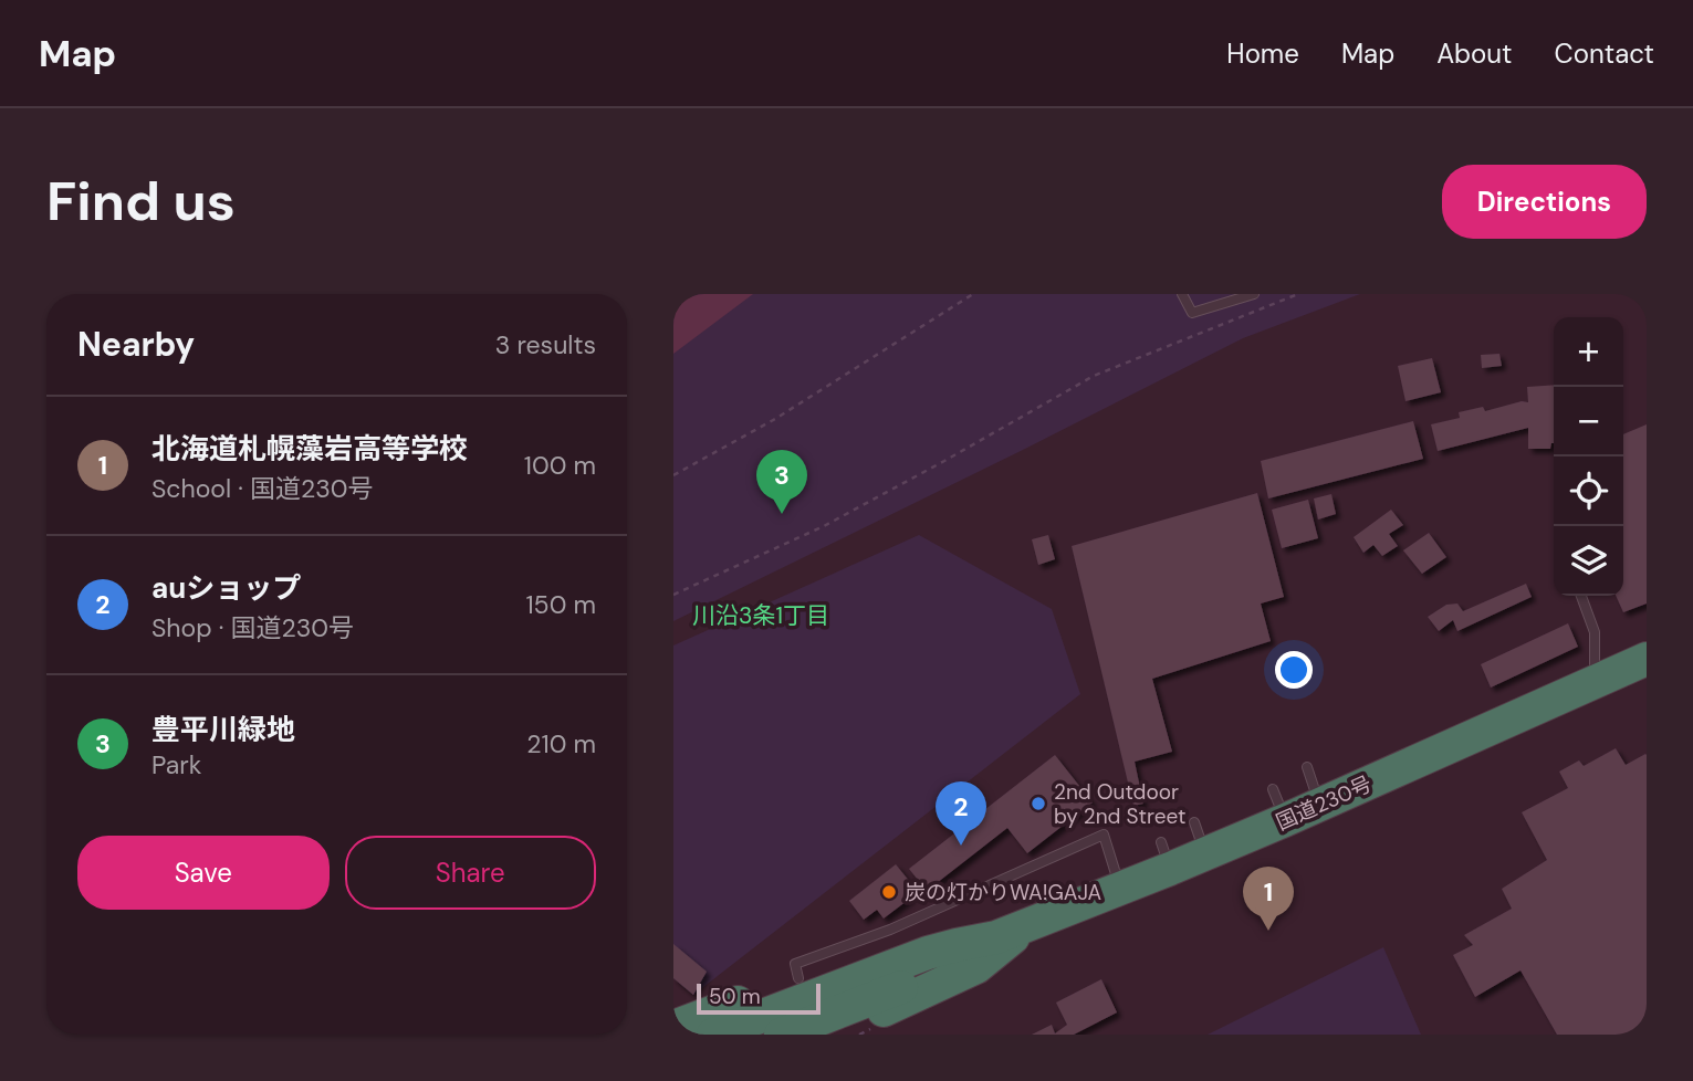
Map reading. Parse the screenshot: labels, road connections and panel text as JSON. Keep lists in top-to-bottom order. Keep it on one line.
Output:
{"streets":{"highway":["国道230号"]},"districts":["川沿3条1丁目"],"places":["2nd Outdoor by 2nd Street","炭の灯かりWA!GAJA"],"scale_bar":"50 m","page":{"header":"Map","nav":["Home","Map","About","Contact"],"buttons":["Directions",["Save","Share"]],"title":"Find us","heading":["Nearby","3 results"],"map_buttons":["+","−"],"list":[{"mark":"1","name":"北海道札幌藻岩高等学校","note":"School · 国道230号","value":"100 m"},{"mark":"2","name":"auショップ","note":"Shop · 国道230号","value":"150 m"},{"mark":"3","name":"豊平川緑地","note":"Park","value":"210 m"}],"pins":["3","2","1"],"scale":"50 m"}}
